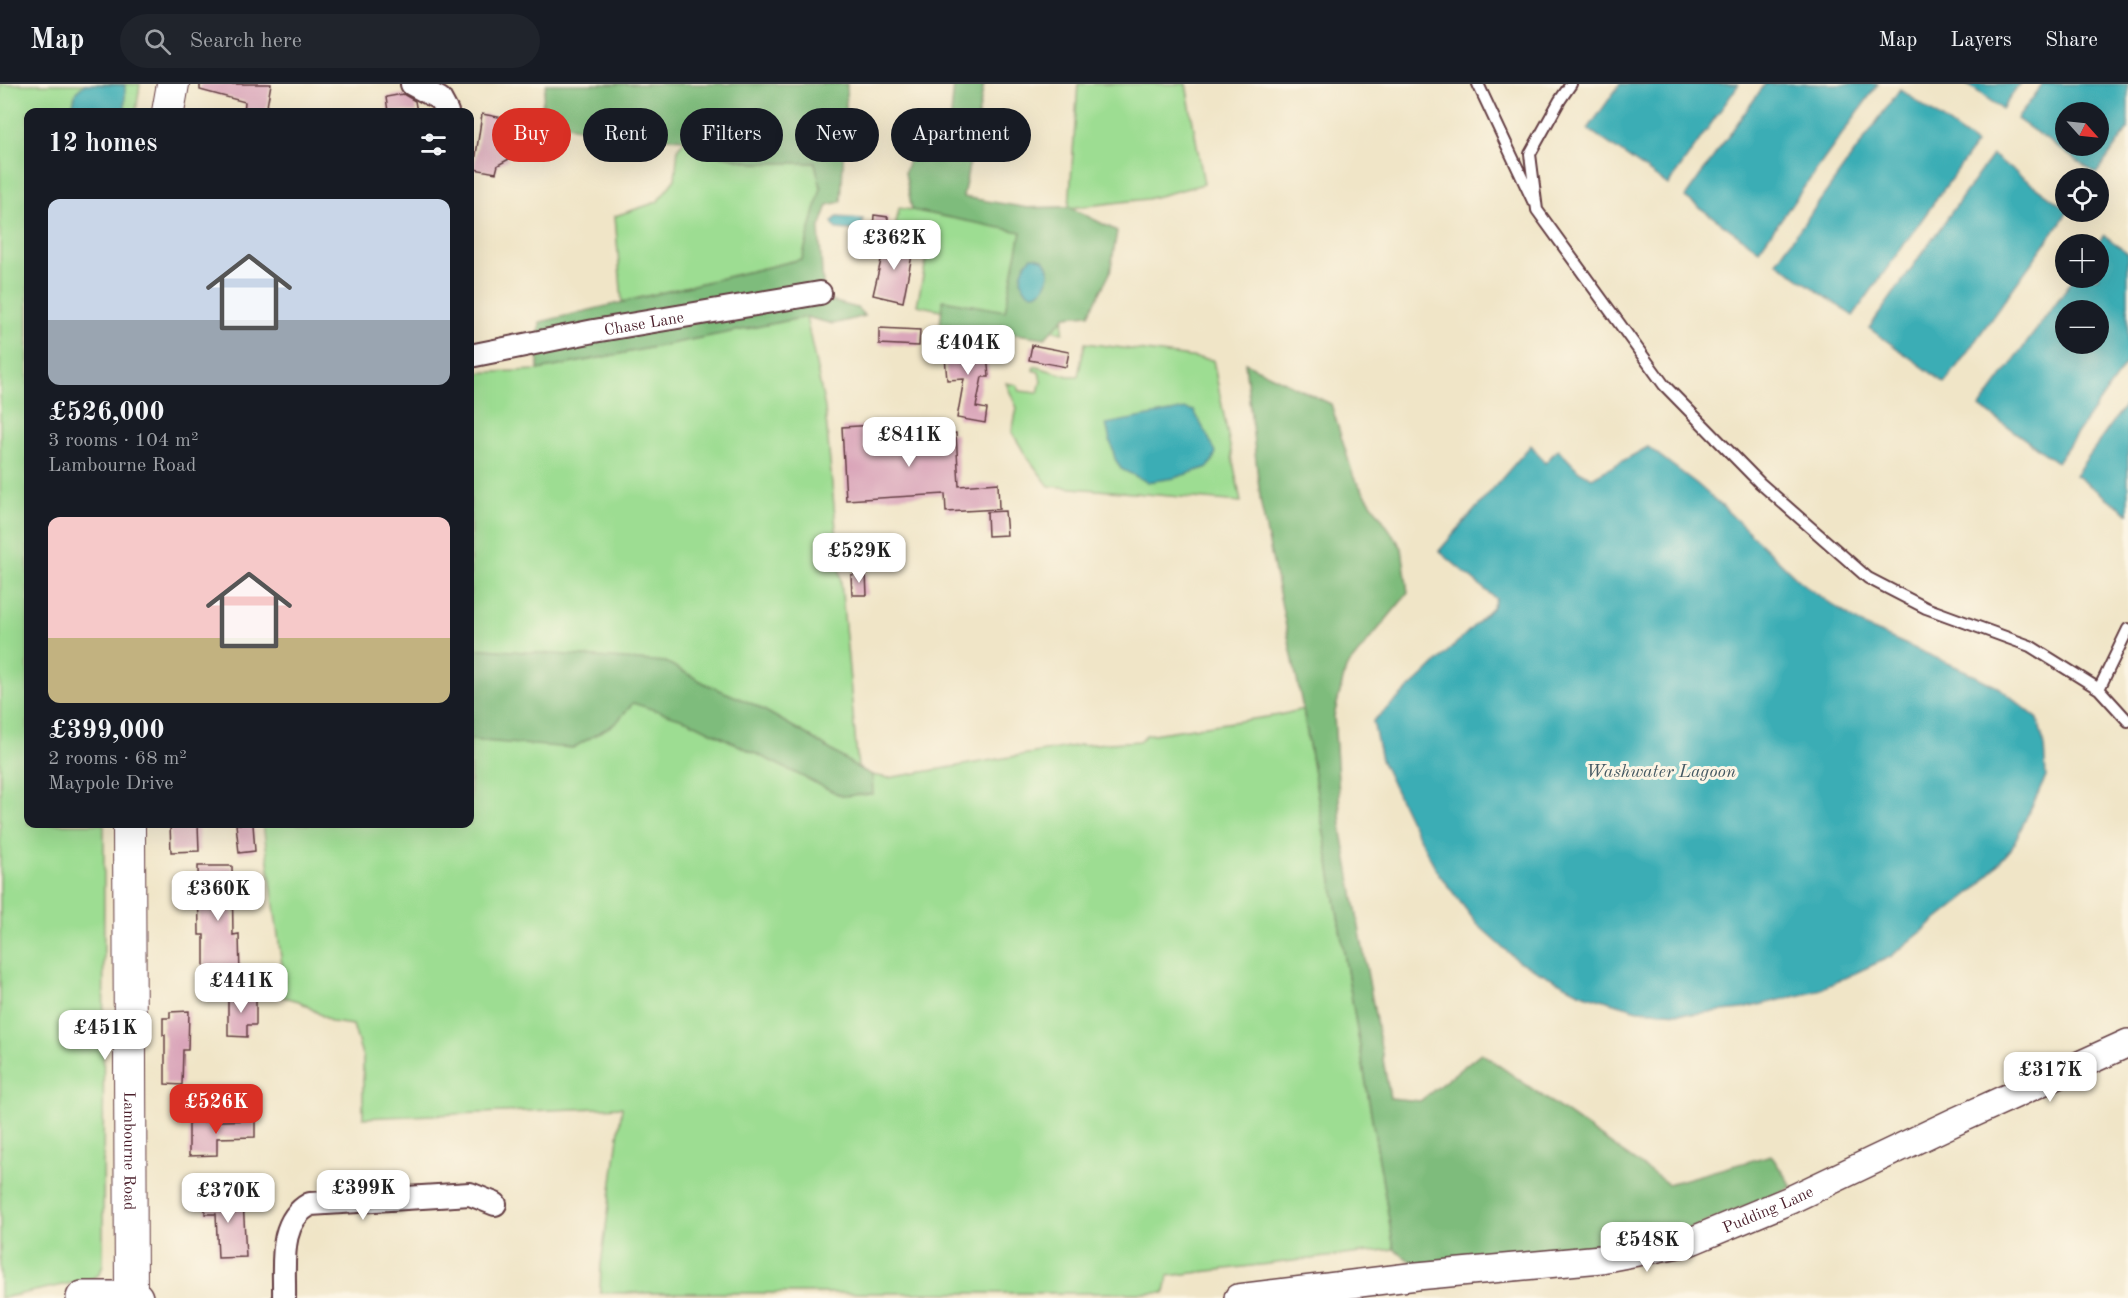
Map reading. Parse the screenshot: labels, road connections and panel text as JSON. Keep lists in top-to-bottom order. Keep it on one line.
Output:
{"streets":{"main road":["Lambourne Road"],"street":["Chase Lane","Pudding Lane"]},"water":["Washwater Lagoon"],"north":"bottom right","page":{"header":"Map","search":"Search here","nav":["Map","Layers","Share"],"map_buttons":["+","−"],"chip":["Buy","Rent","Filters","New","Apartment"],"heading":"12 homes","list":[{"name":"£526,000","note":"3 rooms · 104 m² · Lambourne Road"},{"name":"£399,000","note":"2 rooms · 68 m² · Maypole Drive"}],"price":["£362K","£404K","£841K","£529K","£360K","£441K","£451K","£317K","£526K","£399K","£370K","£548K"]}}
